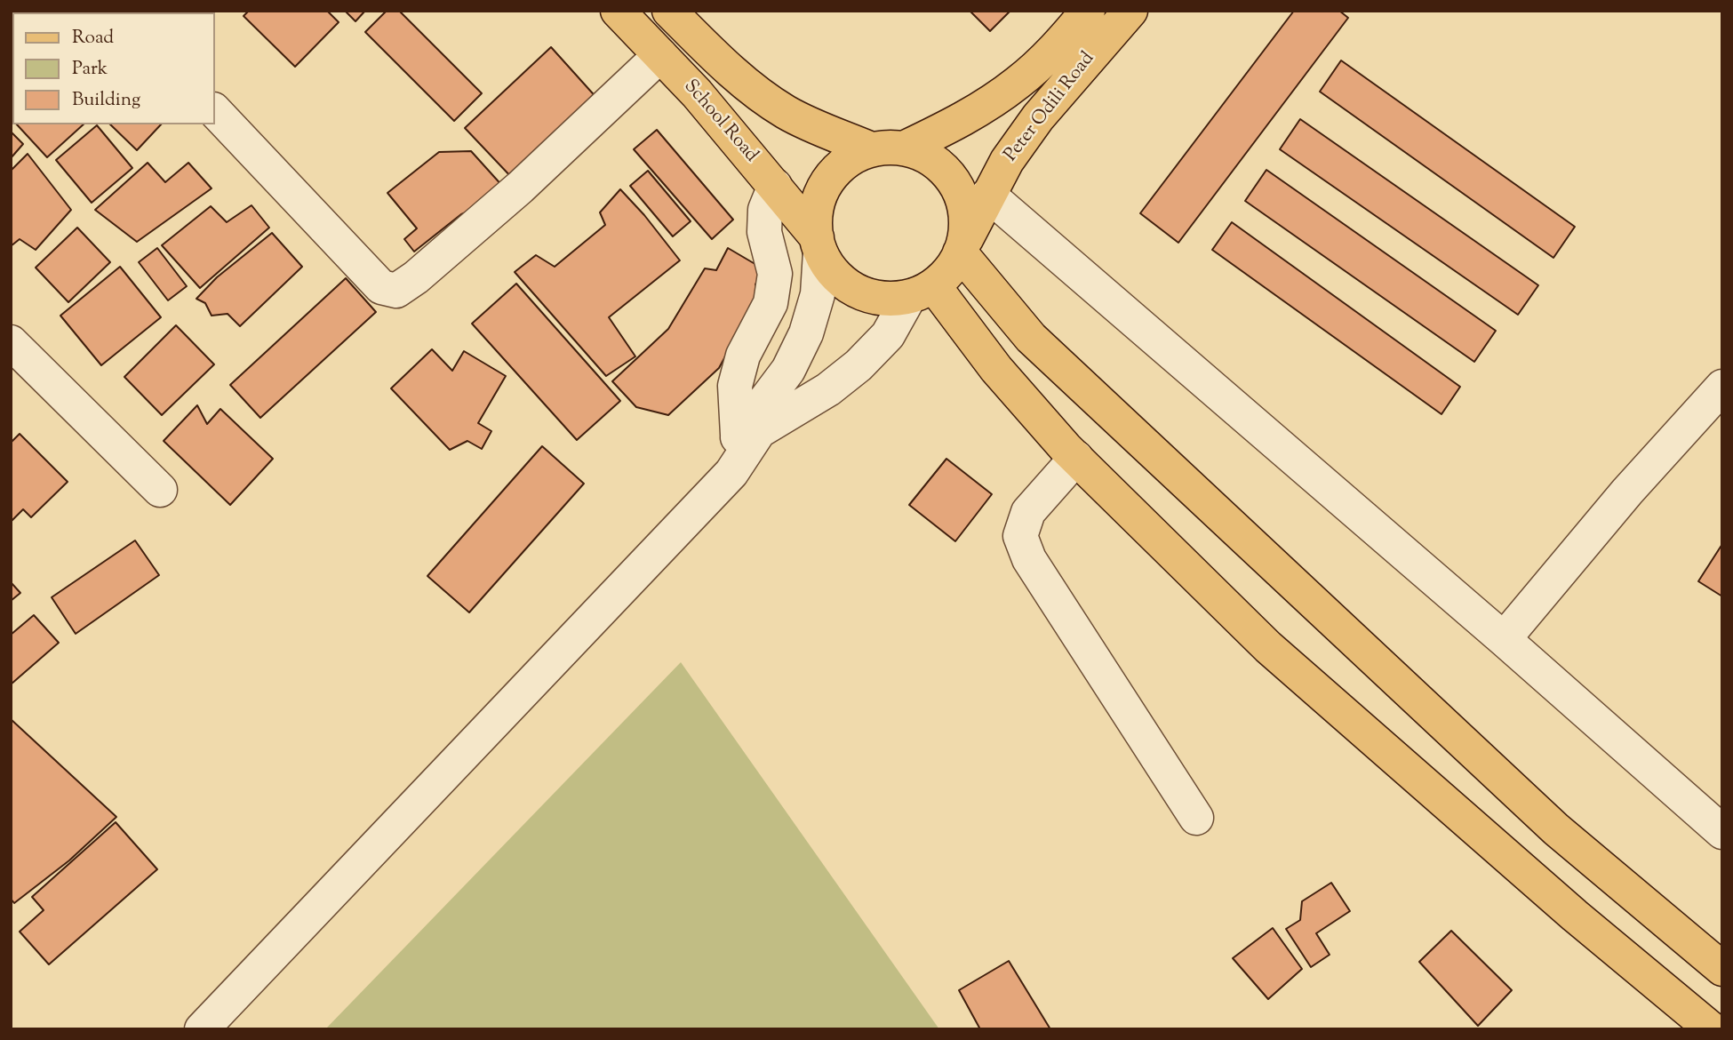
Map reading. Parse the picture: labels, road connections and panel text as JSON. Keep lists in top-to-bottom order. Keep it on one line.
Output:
{"streets":{"main road":["Peter Odili Road","School Road"]},"crossings":[["Peter Odili Road","School Road"]],"legend":["Road","Park","Building"]}
